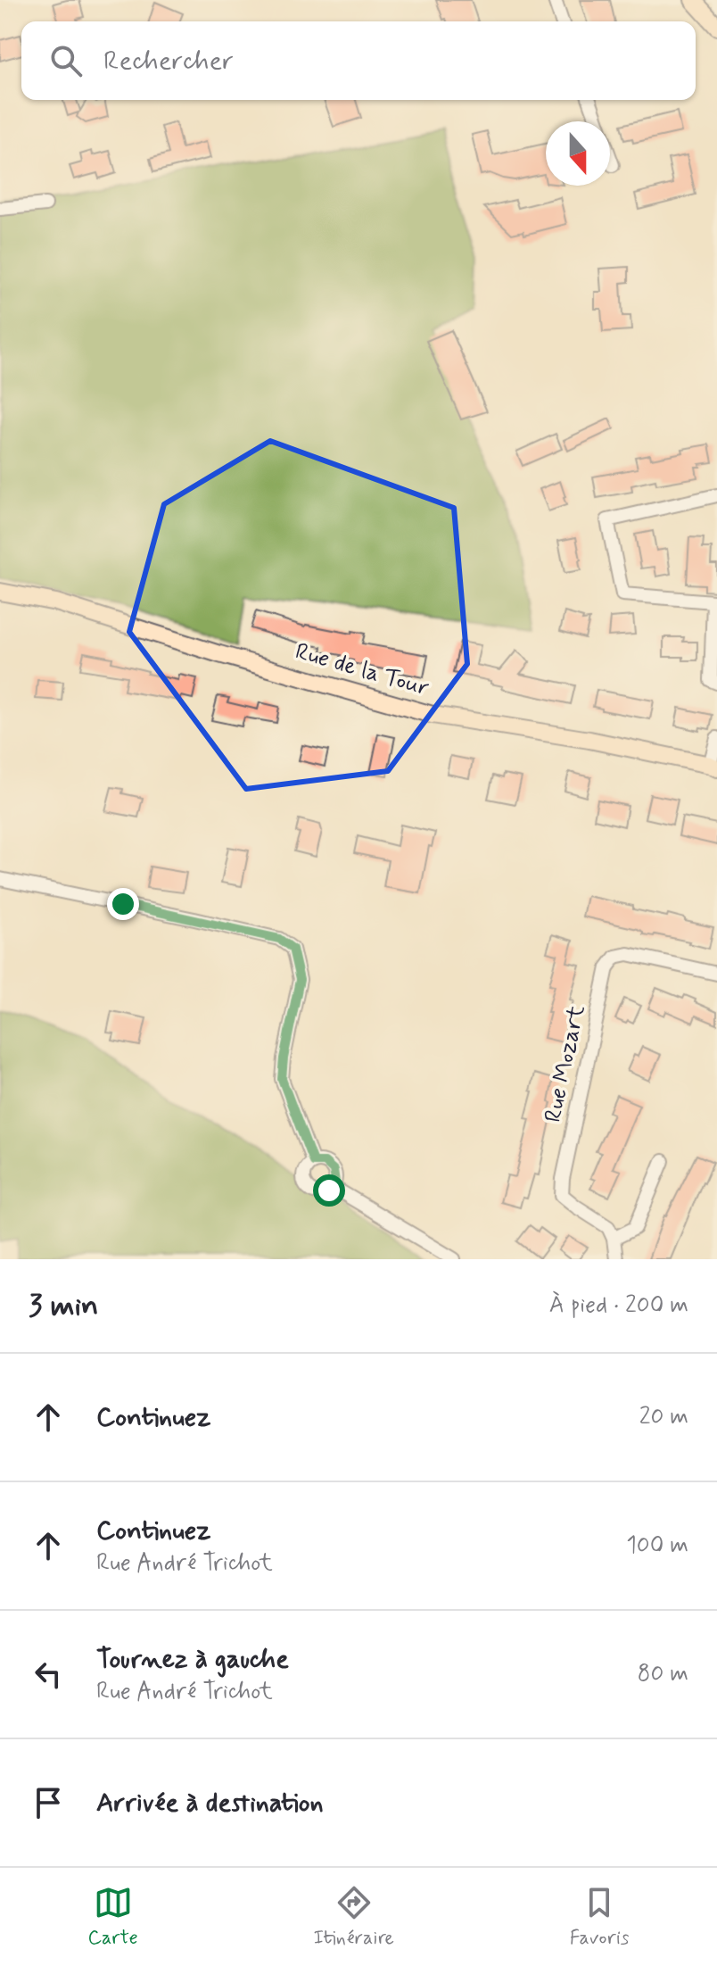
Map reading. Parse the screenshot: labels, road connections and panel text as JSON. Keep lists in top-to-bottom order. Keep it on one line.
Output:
{"streets":{"street":["Rue de la Tour","Rue Mozart"]},"north":"bottom","page":{"search":"Rechercher","heading":["3 min","À pied · 200 m"],"list":[["Continuez","20 m"],["Continuez","Rue André Trichot","100 m"],["Tournez à gauche","Rue André Trichot","80 m"],"Arrivée à destination"],"nav":["Carte","Itinéraire","Favoris"]}}
